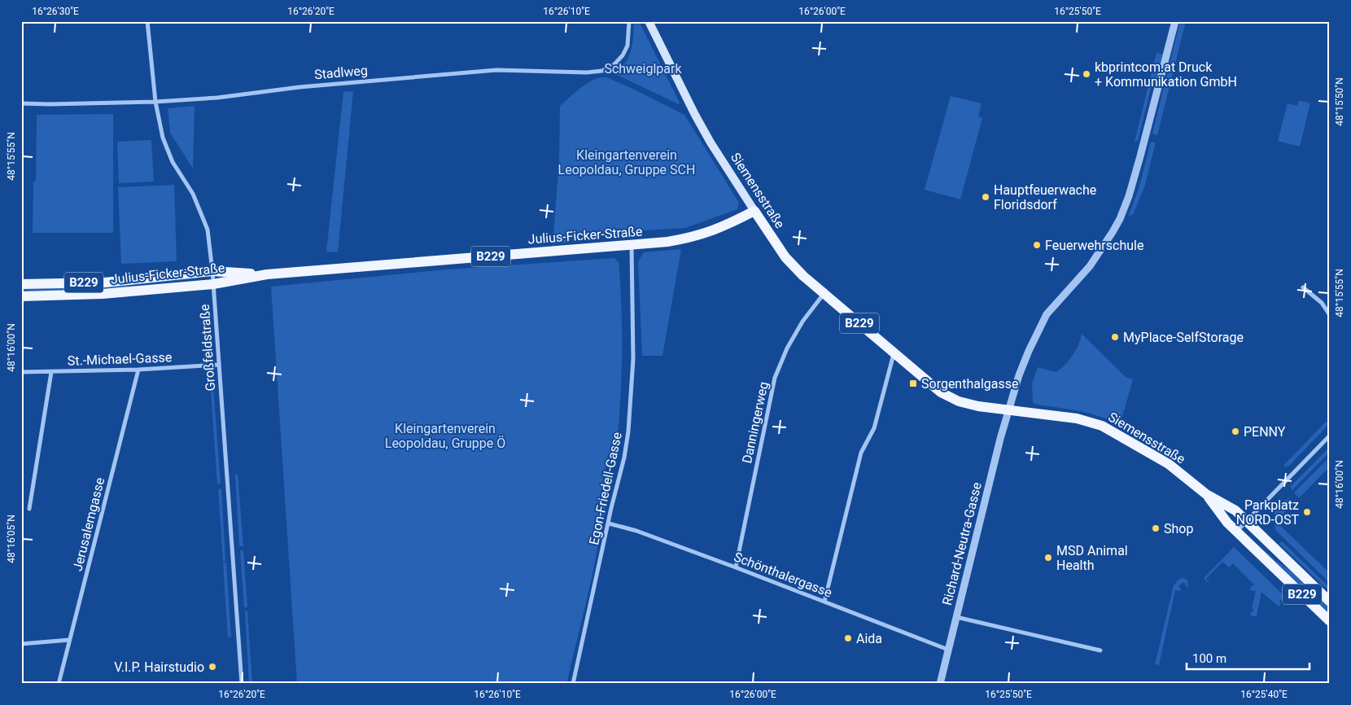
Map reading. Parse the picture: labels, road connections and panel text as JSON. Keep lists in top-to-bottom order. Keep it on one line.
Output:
{"streets":{"main road":["Siemensstraße","Julius-Ficker-Straße","B229"],"street":["Stadlweg","Großfeldstraße","St.-Michael-Gasse","Danningerweg","Egon-Friedell-Gasse","Jerusalemgasse","Richard-Neutra-Gasse","Schönthalergasse"]},"crossings":[["Stadlweg","Großfeldstraße"],["Siemensstraße","Julius-Ficker-Straße"],["Siemensstraße","Danningerweg"],["Siemensstraße","Richard-Neutra-Gasse"],["Julius-Ficker-Straße","Großfeldstraße"],["Julius-Ficker-Straße","Egon-Friedell-Gasse"],["Großfeldstraße","St.-Michael-Gasse"],["St.-Michael-Gasse","Jerusalemgasse"],["Danningerweg","Schönthalergasse"],["Egon-Friedell-Gasse","Schönthalergasse"],["Richard-Neutra-Gasse","Schönthalergasse"]],"parks":["Schweiglpark","Kleingartenverein Leopoldau, Gruppe SCH","Kleingartenverein Leopoldau, Gruppe Ö"],"places":{"other":["kbprintcom.at Druck + Kommunikation GmbH","Hauptfeuerwache Floridsdorf","Feuerwehrschule","MyPlace-SelfStorage","PENNY","Parkplatz NORD-OST","Shop","MSD Animal Health","Aida","V.I.P. Hairstudio"],"transit":["Sorgenthalgasse"]},"scale_bar":"100 m","coordinates":["16°26'30\"E","16°26'20\"E","16°26'10\"E","16°26'00\"E","16°25'50\"E","48°15'50\"N","48°15'55\"N","48°16'00\"N","48°16'05\"N","16°25'40\"E"]}
